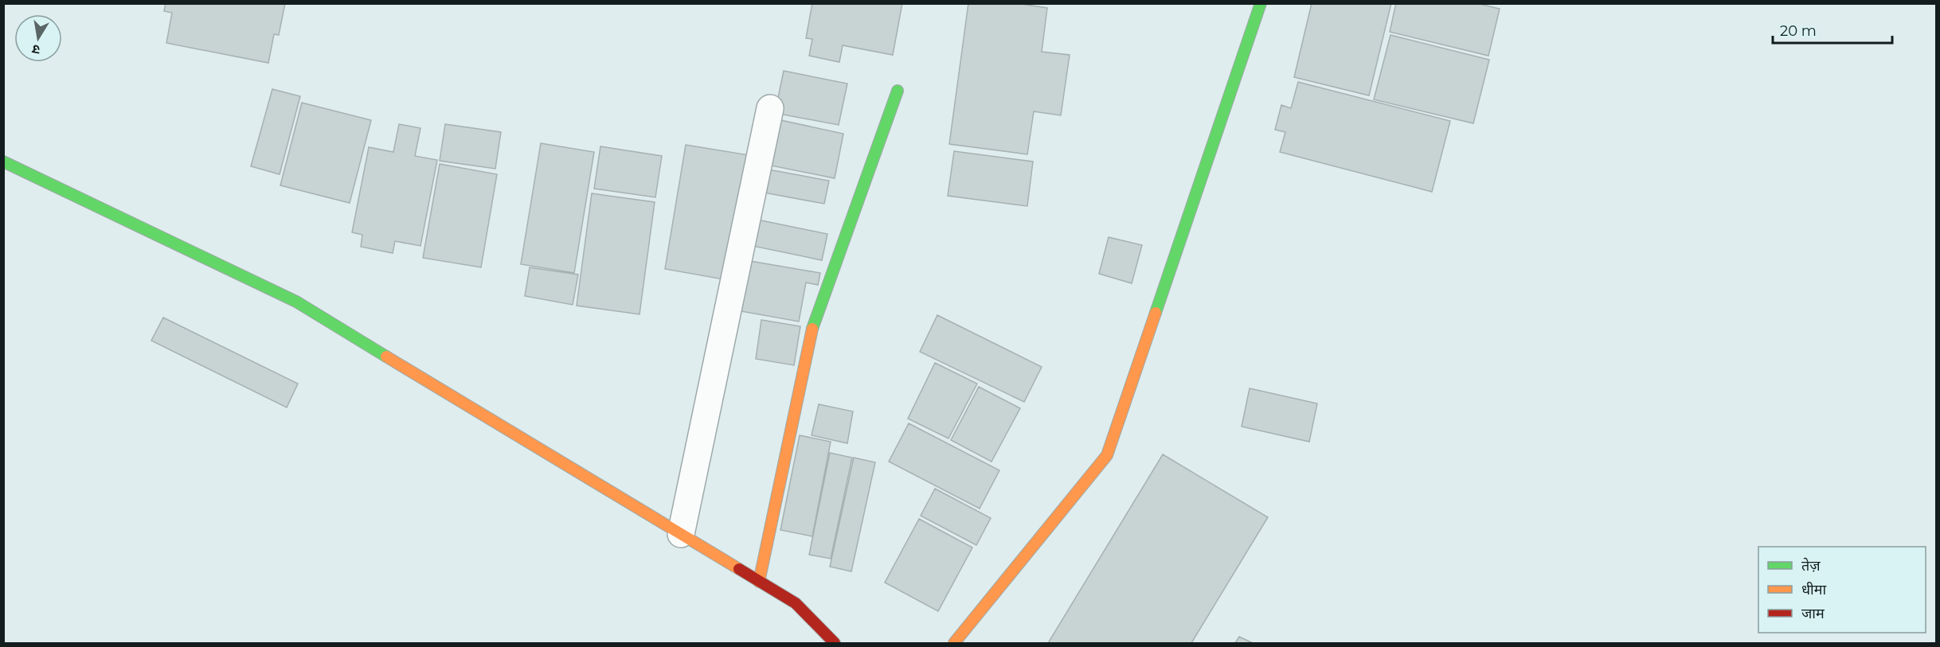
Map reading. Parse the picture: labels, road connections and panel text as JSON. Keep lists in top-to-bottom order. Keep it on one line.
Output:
{"legend":["तेज़","धीमा","जाम"],"scale_bar":"20 m","north":"bottom"}
